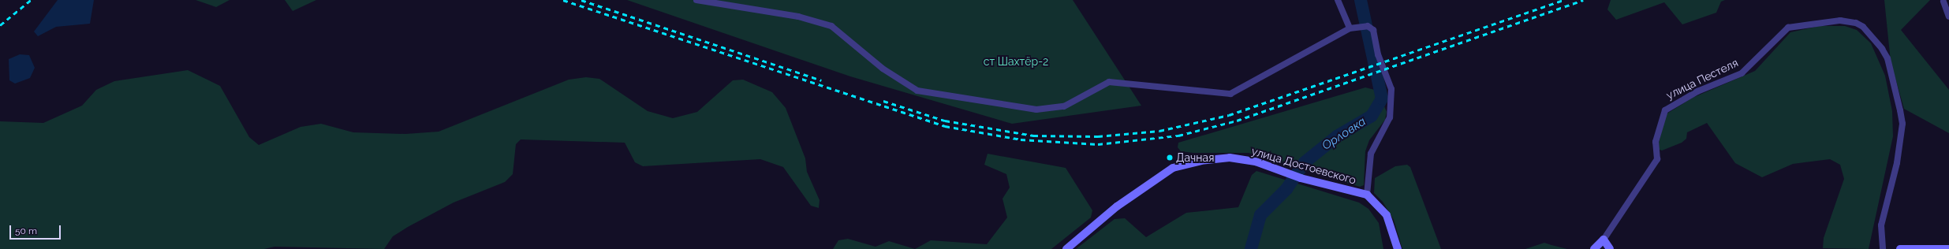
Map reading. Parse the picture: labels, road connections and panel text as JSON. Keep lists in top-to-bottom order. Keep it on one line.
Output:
{"streets":{"main road":["улица Пестеля","улица Достоевского"]},"water":["Орловка"],"parks":["ст Шахтёр-2"],"places":["Дачная"],"scale_bar":"50 m"}
